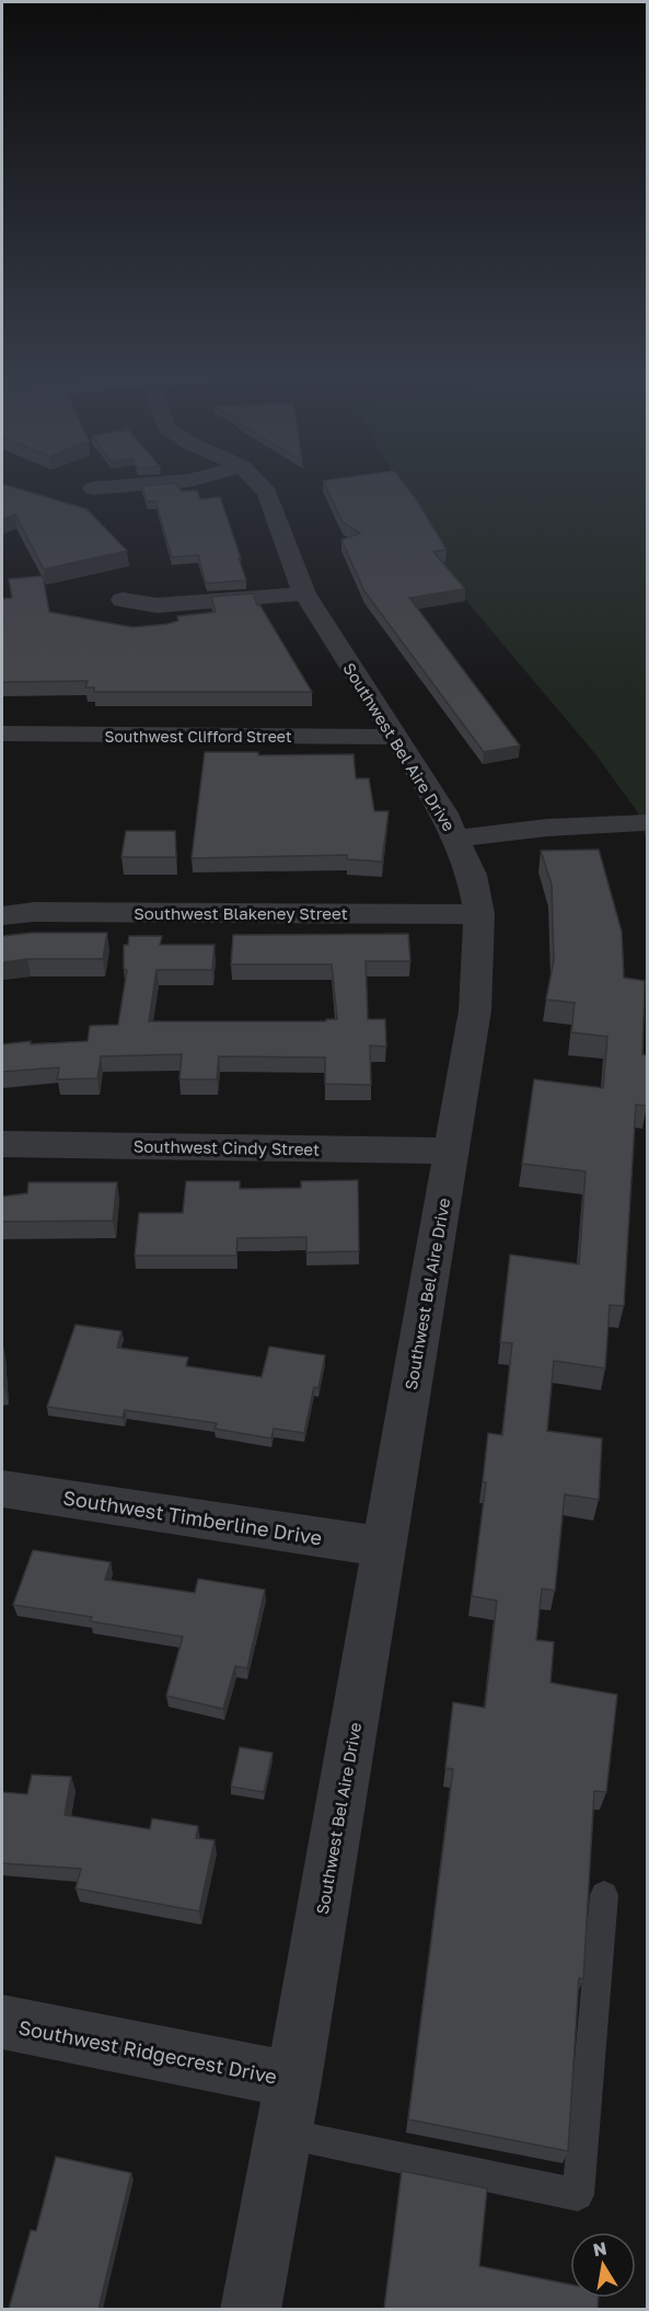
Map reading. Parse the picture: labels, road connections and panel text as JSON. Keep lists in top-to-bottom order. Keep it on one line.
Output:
{"streets":{"street":["Southwest Clifford Street","Southwest Bel Aire Drive","Southwest Blakeney Street","Southwest Cindy Street","Southwest Timberline Drive","Southwest Ridgecrest Drive"]},"crossings":[["Southwest Clifford Street","Southwest Bel Aire Drive"],["Southwest Bel Aire Drive","Southwest Blakeney Street"],["Southwest Bel Aire Drive","Southwest Cindy Street"],["Southwest Bel Aire Drive","Southwest Timberline Drive"],["Southwest Bel Aire Drive","Southwest Ridgecrest Drive"]],"north":"top"}
